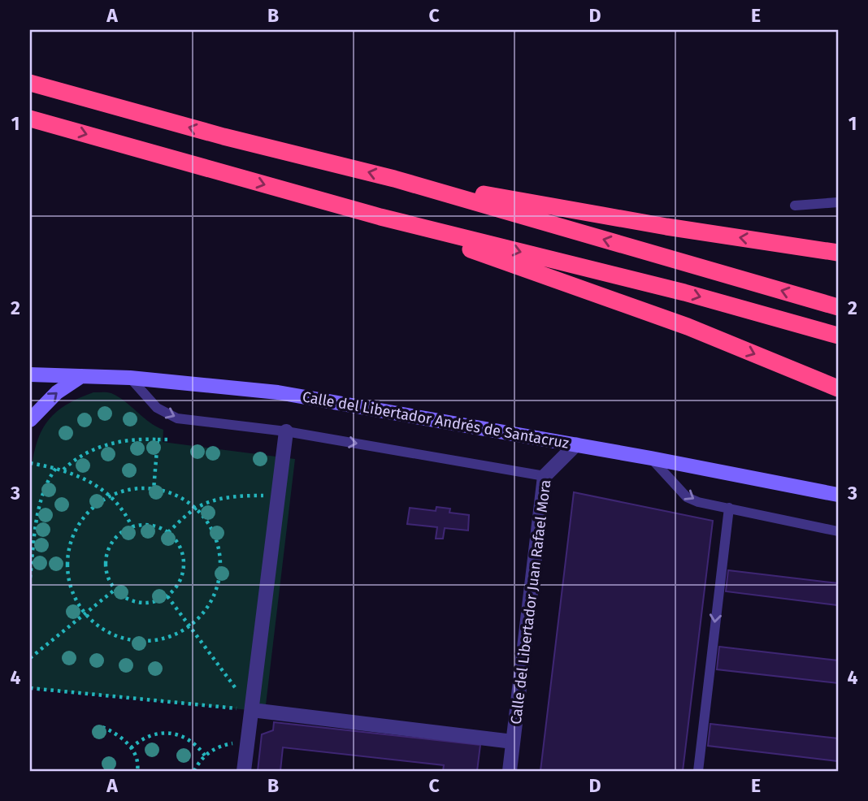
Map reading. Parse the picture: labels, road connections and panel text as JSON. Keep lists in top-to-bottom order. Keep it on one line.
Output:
{"streets":{"main road":["Calle del Libertador Andrés de Santacruz"],"street":["Calle del Libertador Juan Rafael Mora"]},"crossings":[["Calle del Libertador Andrés de Santacruz","Calle del Libertador Juan Rafael Mora"]],"grid":{"columns":["A","B","C","D","E"],"rows":["1","2","3","4"]}}
